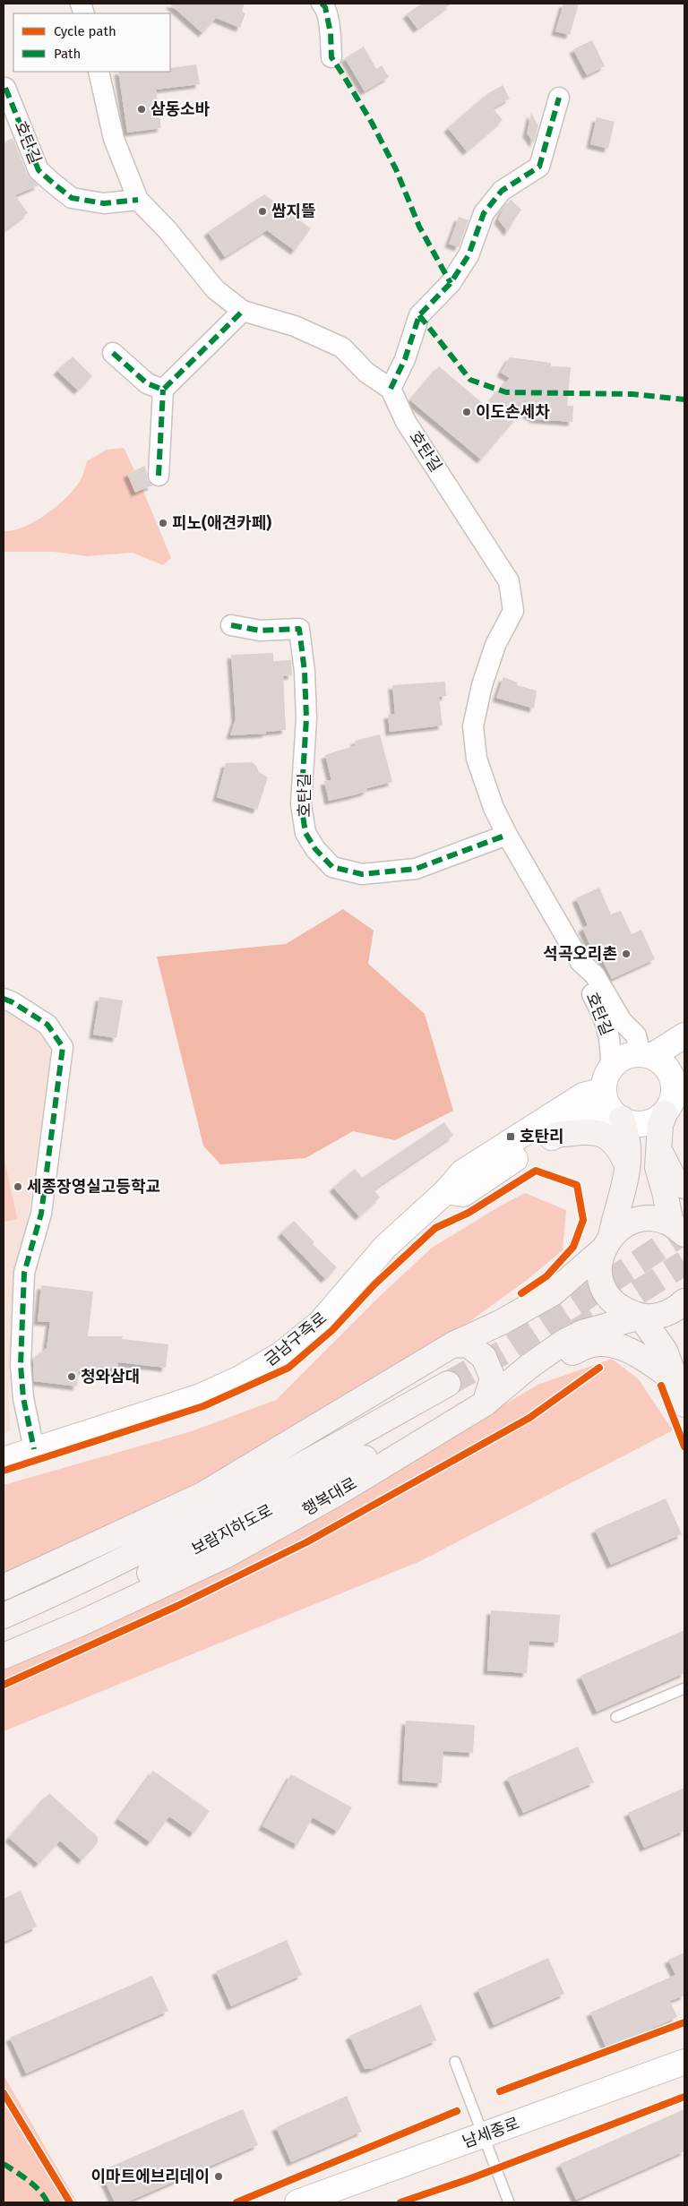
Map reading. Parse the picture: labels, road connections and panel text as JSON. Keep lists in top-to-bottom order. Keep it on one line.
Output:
{"streets":{"highway":["행복대로","보람지하도로"],"main road":["금남구즉로","남세종로"],"street":["호탄길"]},"crossings":[["호탄길","금남구즉로"]],"places":{"other":["삼동소바","쌈지뜰","이도손세차","피노(애견카페)","석곡오리촌","세종장영실고등학교","청와삼대","이마트에브리데이"],"transit":["호탄리"]},"legend":["Cycle path","Path"]}
